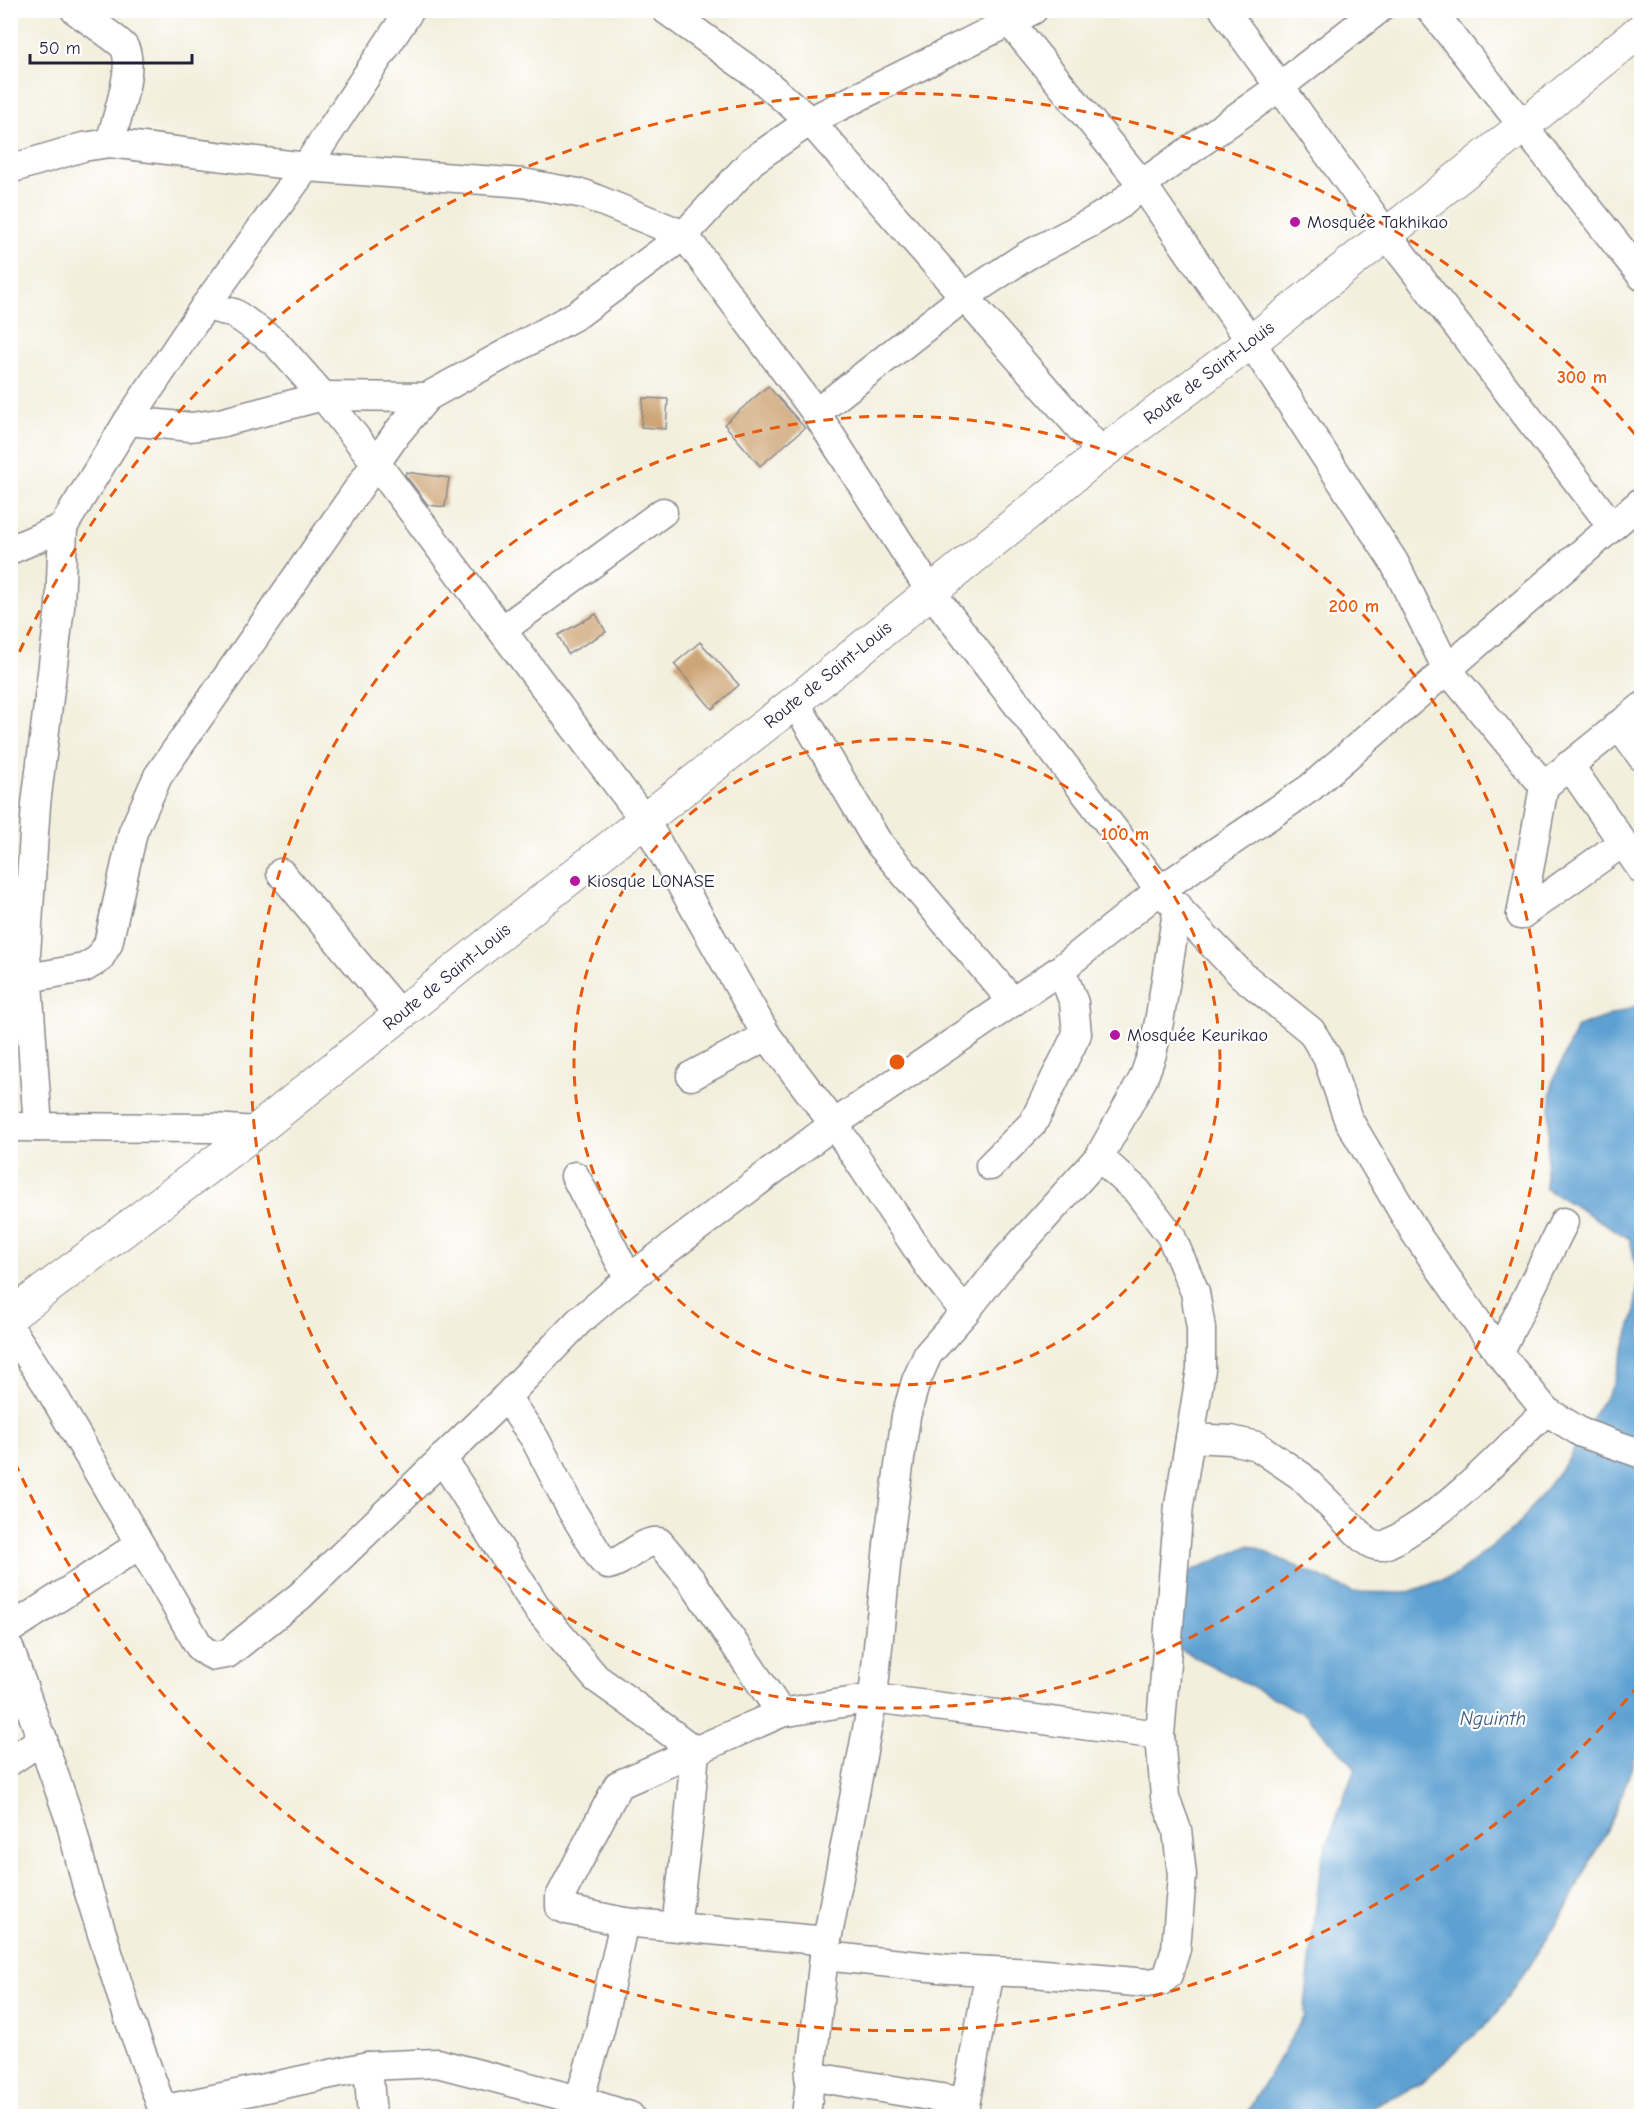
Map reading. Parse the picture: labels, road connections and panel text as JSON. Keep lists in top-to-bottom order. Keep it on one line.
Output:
{"streets":{"main road":["Route de Saint-Louis"]},"water":["Nguinth"],"places":["Mosquée Takhikao","Kiosque LONASE","Mosquée Keurikao"],"scale_bar":"50 m","rings":["300 m","200 m","100 m"]}
